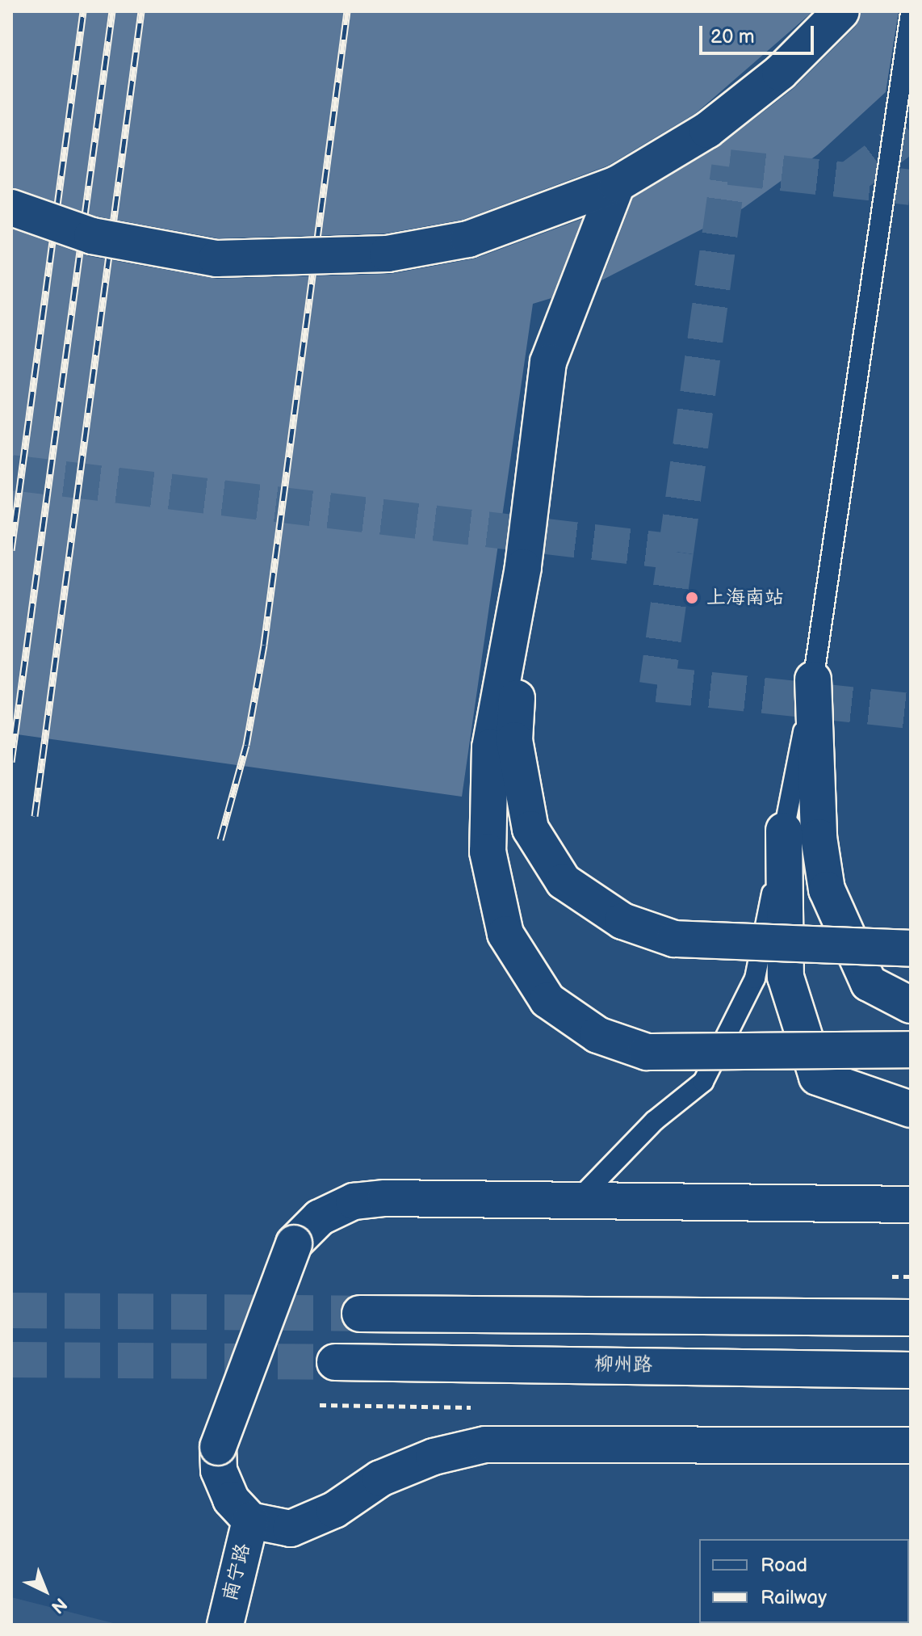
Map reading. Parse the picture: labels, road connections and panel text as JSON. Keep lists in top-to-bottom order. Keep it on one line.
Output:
{"streets":{"main road":["柳州路","南宁路"]},"places":["上海南站"],"legend":["Road","Railway"],"scale_bar":"20 m","north":"bottom right"}
